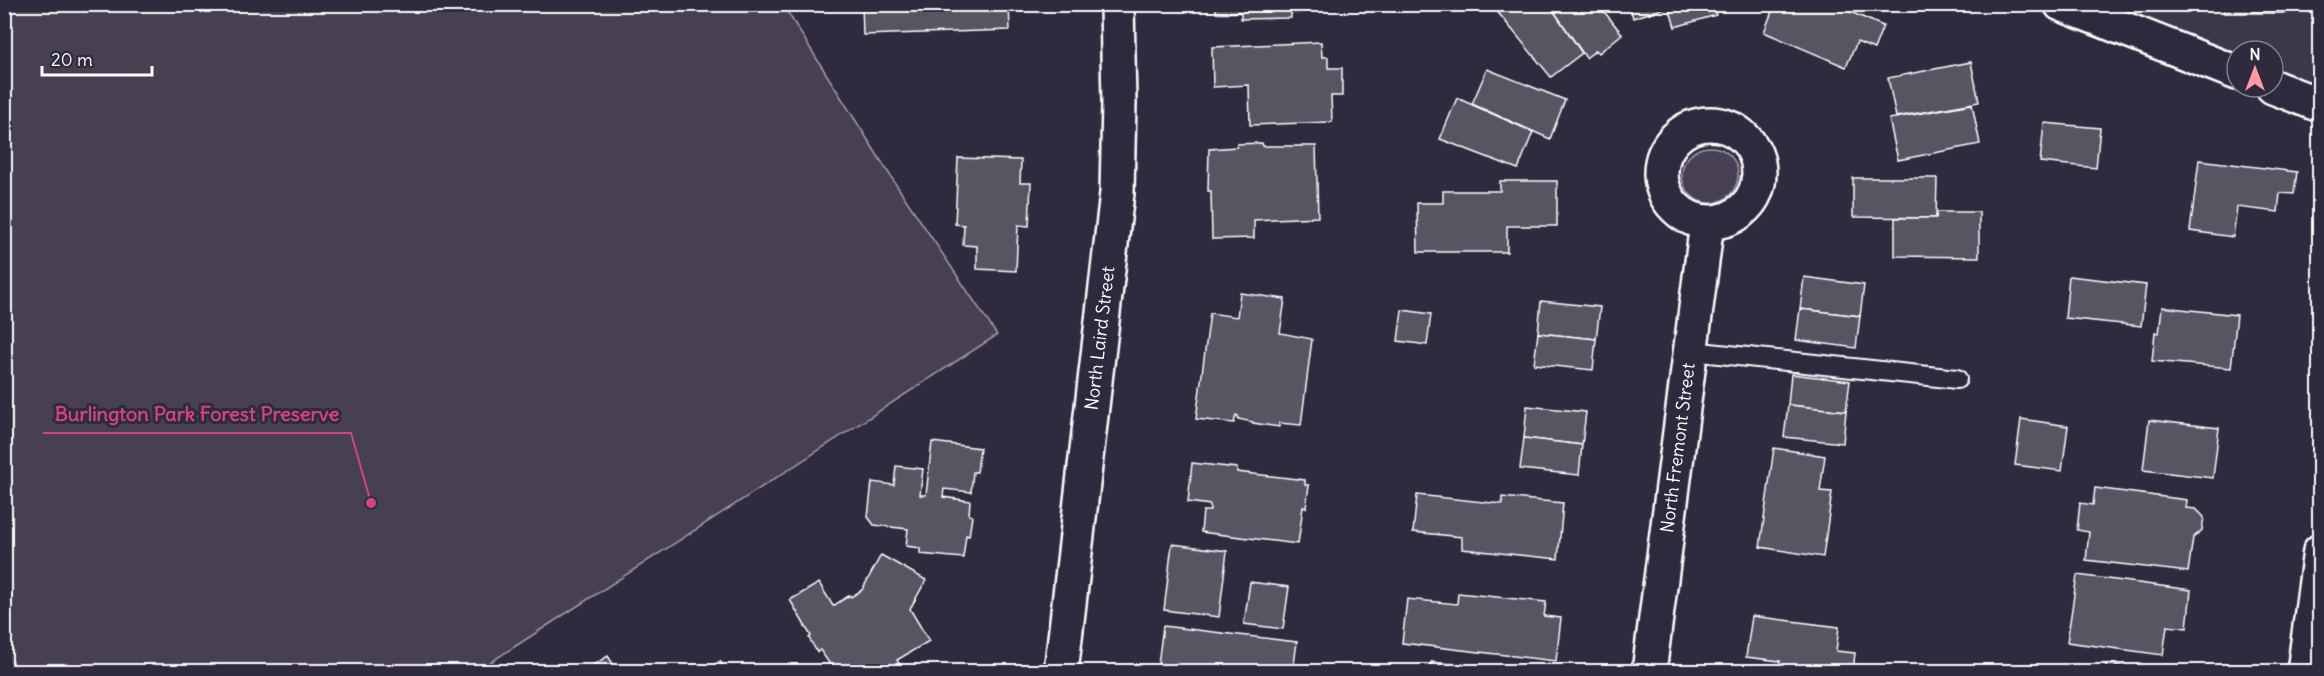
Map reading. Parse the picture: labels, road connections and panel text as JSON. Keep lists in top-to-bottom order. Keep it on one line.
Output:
{"streets":{"street":["North Laird Street","North Fremont Street"]},"places":["Burlington Park Forest Preserve"],"scale_bar":"20 m","north":"top"}
